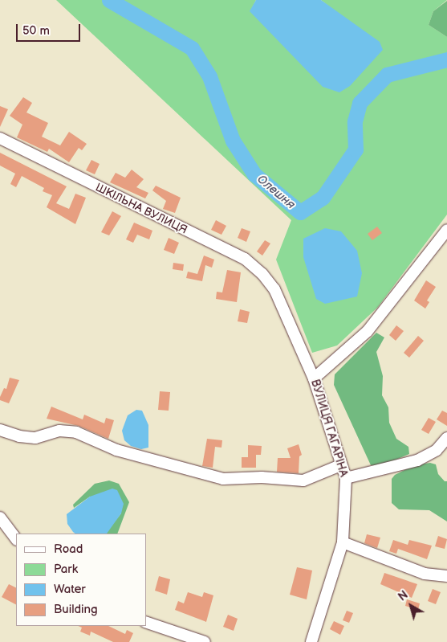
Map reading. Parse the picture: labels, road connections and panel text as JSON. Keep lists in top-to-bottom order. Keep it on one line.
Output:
{"streets":{"street":["ШКІЛЬНА ВУЛИЦЯ","ВУЛИЦЯ ГАГАРІНА"]},"crossings":[["ШКІЛЬНА ВУЛИЦЯ","ВУЛИЦЯ ГАГАРІНА"]],"water":["Олешня"],"legend":["Road","Park","Water","Building"],"scale_bar":"50 m","north":"top left"}
